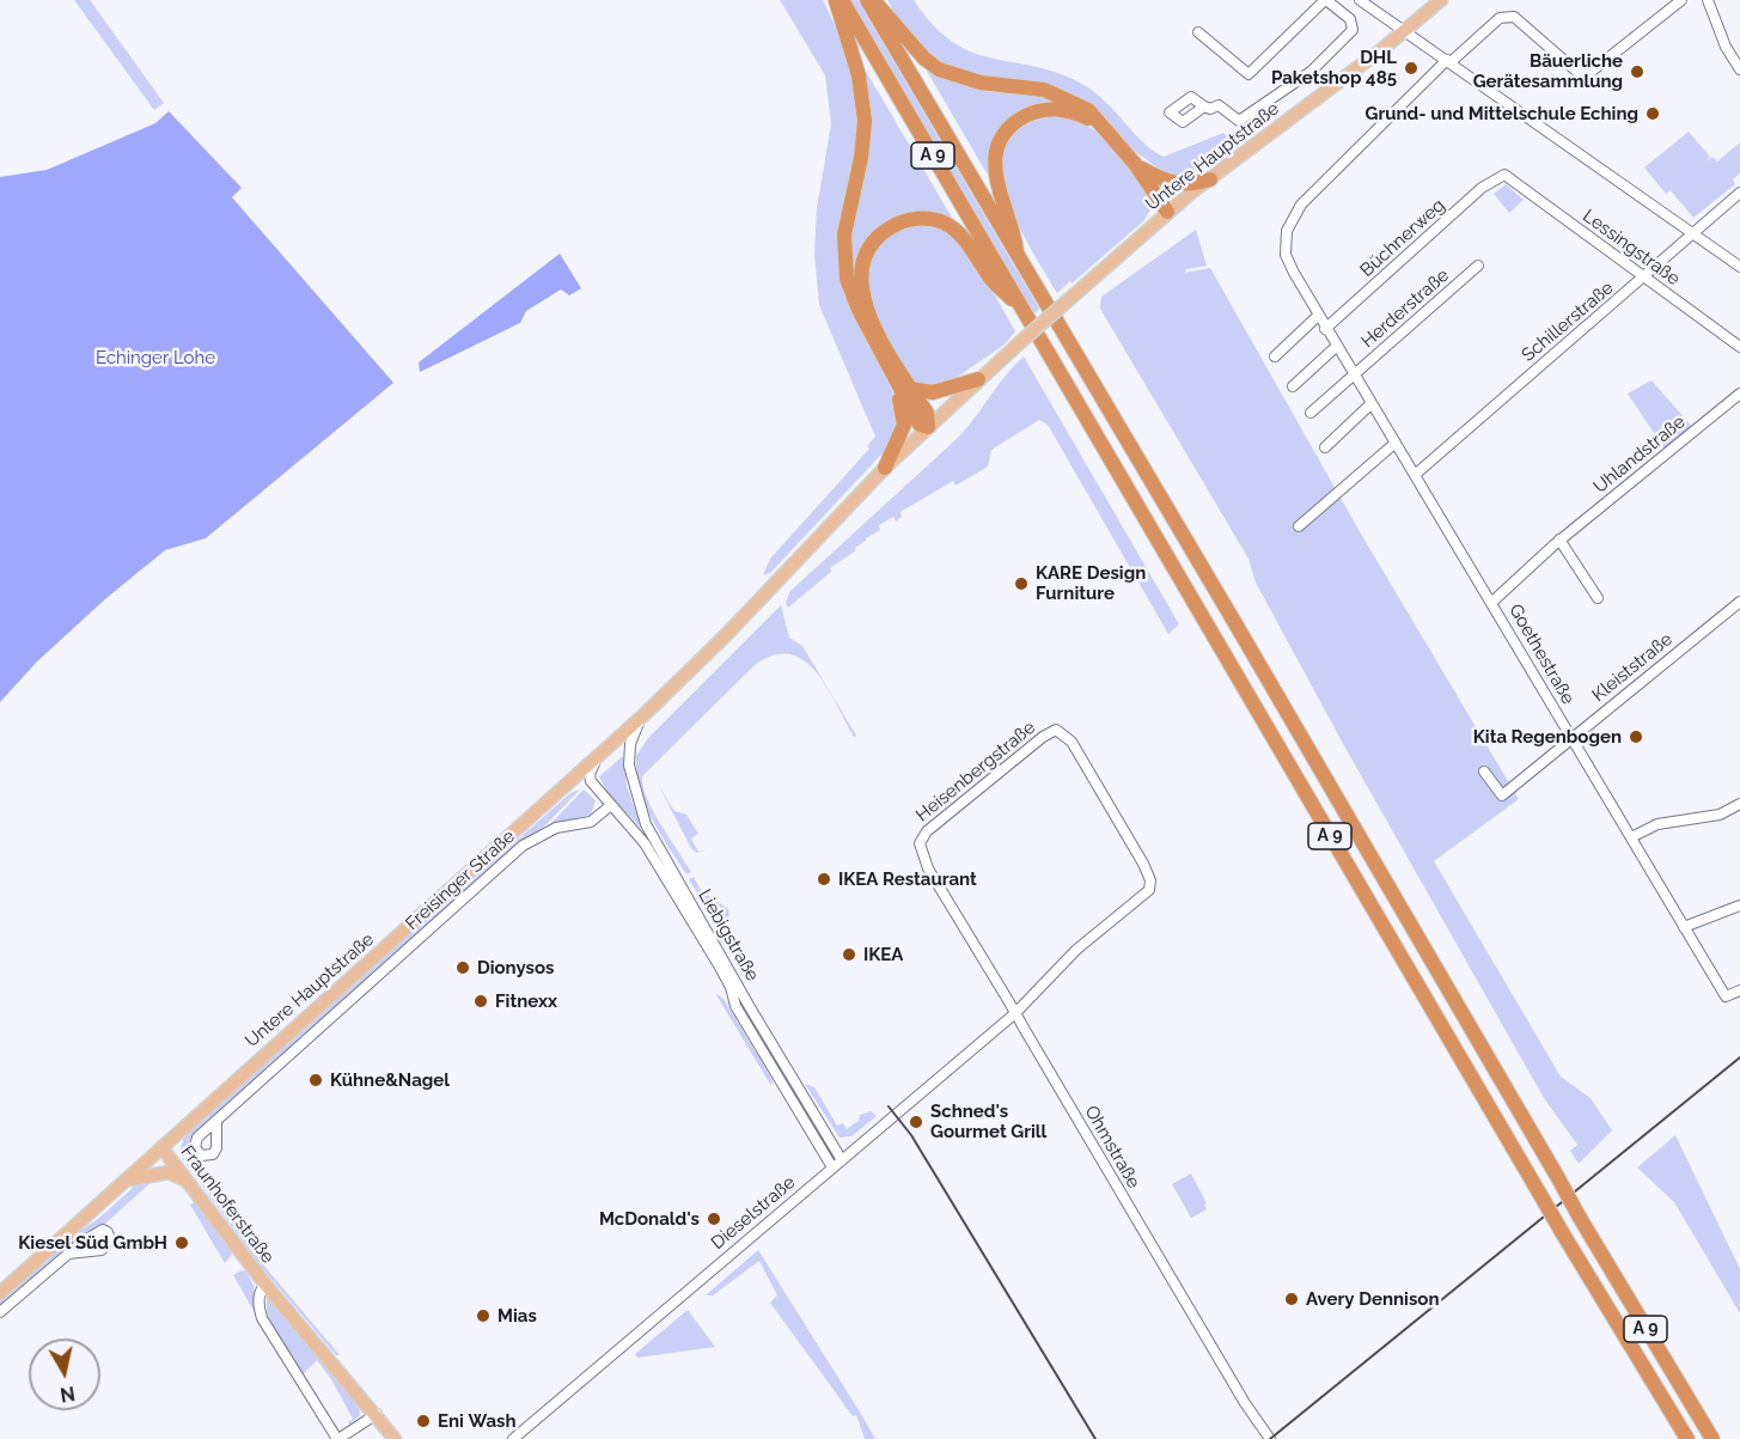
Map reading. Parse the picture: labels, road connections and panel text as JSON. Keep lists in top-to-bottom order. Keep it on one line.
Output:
{"streets":{"highway":["A 9"],"main road":["Untere Hauptstraße","Fraunhoferstraße"],"street":["Büchnerweg","Lessingstraße","Herderstraße","Schillerstraße","Uhlandstraße","Goethestraße","Kleiststraße","Heisenbergstraße","Freisinger Straße","Liebigstraße","Ohmstraße","Dieselstraße"]},"crossings":[["Untere Hauptstraße","Liebigstraße"],["Untere Hauptstraße","Fraunhoferstraße"],["Büchnerweg","Lessingstraße"],["Büchnerweg","Goethestraße"],["Lessingstraße","Schillerstraße"],["Herderstraße","Goethestraße"],["Schillerstraße","Goethestraße"],["Uhlandstraße","Goethestraße"],["Goethestraße","Kleiststraße"],["Heisenbergstraße","Ohmstraße"],["Heisenbergstraße","Dieselstraße"],["Freisinger Straße","Liebigstraße"],["Liebigstraße","Dieselstraße"],["Ohmstraße","Dieselstraße"]],"parks":["Echinger Lohe"],"places":["DHL Paketshop 485","Bäuerliche Gerätesammlung","Grund- und Mittelschule Eching","KARE Design Furniture","Kita Regenbogen","IKEA Restaurant","IKEA","Dionysos","Fitnexx","Kühne&Nagel","Schned's Gourmet Grill","McDonald's","Kiesel Süd GmbH","Avery Dennison","Mias","Eni Wash"],"north":"bottom"}
